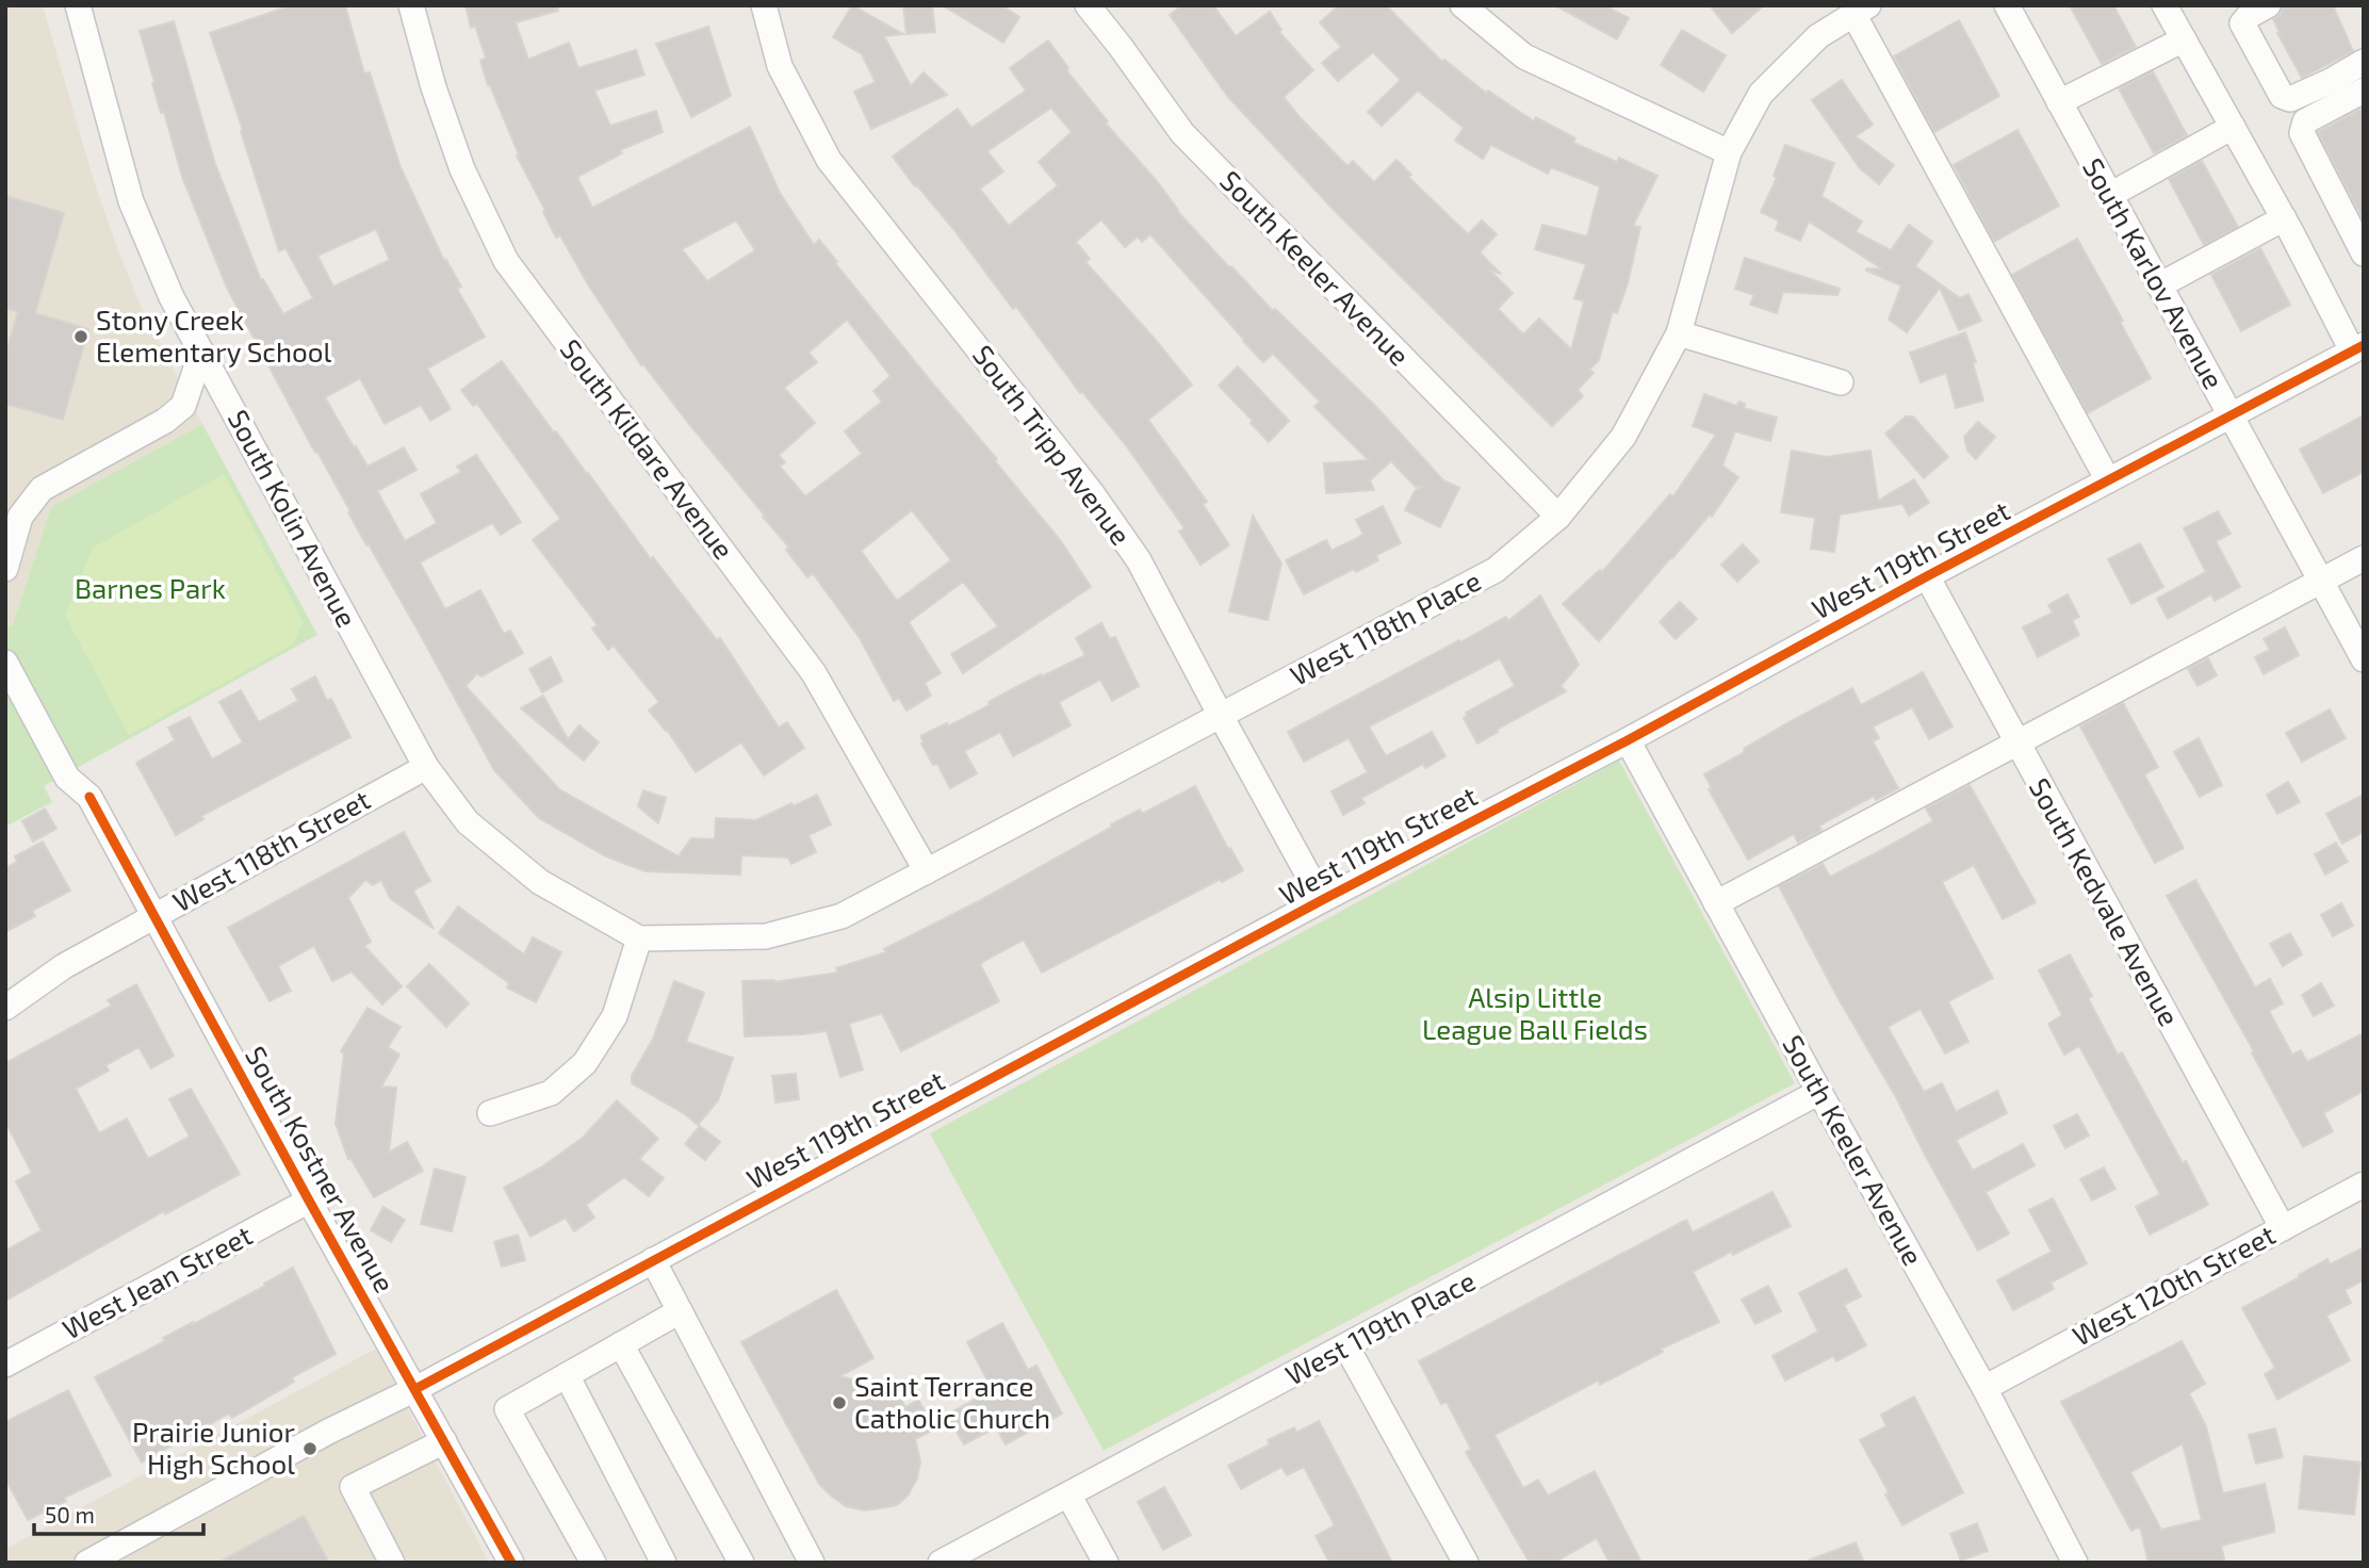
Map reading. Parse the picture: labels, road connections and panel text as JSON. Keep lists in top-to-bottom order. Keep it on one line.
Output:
{"streets":{"street":["South Keeler Avenue","South Karlov Avenue","South Tripp Avenue","South Kildare Avenue","South Kolin Avenue","West 119th Street","West 118th Place","West 118th Street","South Kedvale Avenue","South Kostner Avenue","West Jean Street","West 120th Street","West 119th Place"]},"crossings":[["South Keeler Avenue","West 119th Street"],["South Keeler Avenue","West 118th Place"],["South Keeler Avenue","West 120th Street"],["South Keeler Avenue","West 119th Place"],["South Karlov Avenue","West 119th Street"],["South Tripp Avenue","West 119th Street"],["South Tripp Avenue","West 118th Place"],["South Kildare Avenue","West 118th Place"],["South Kolin Avenue","West 118th Place"],["South Kolin Avenue","West 118th Street"],["West 119th Street","South Kedvale Avenue"],["West 119th Street","South Kostner Avenue"],["West 118th Street","South Kostner Avenue"],["South Kedvale Avenue","West 120th Street"],["South Kostner Avenue","West Jean Street"]],"parks":["Barnes Park","Alsip Little League Ball Fields"],"places":["Stony Creek Elementary School","Saint Terrance Catholic Church","Prairie Junior High School"],"scale_bar":"50 m"}
